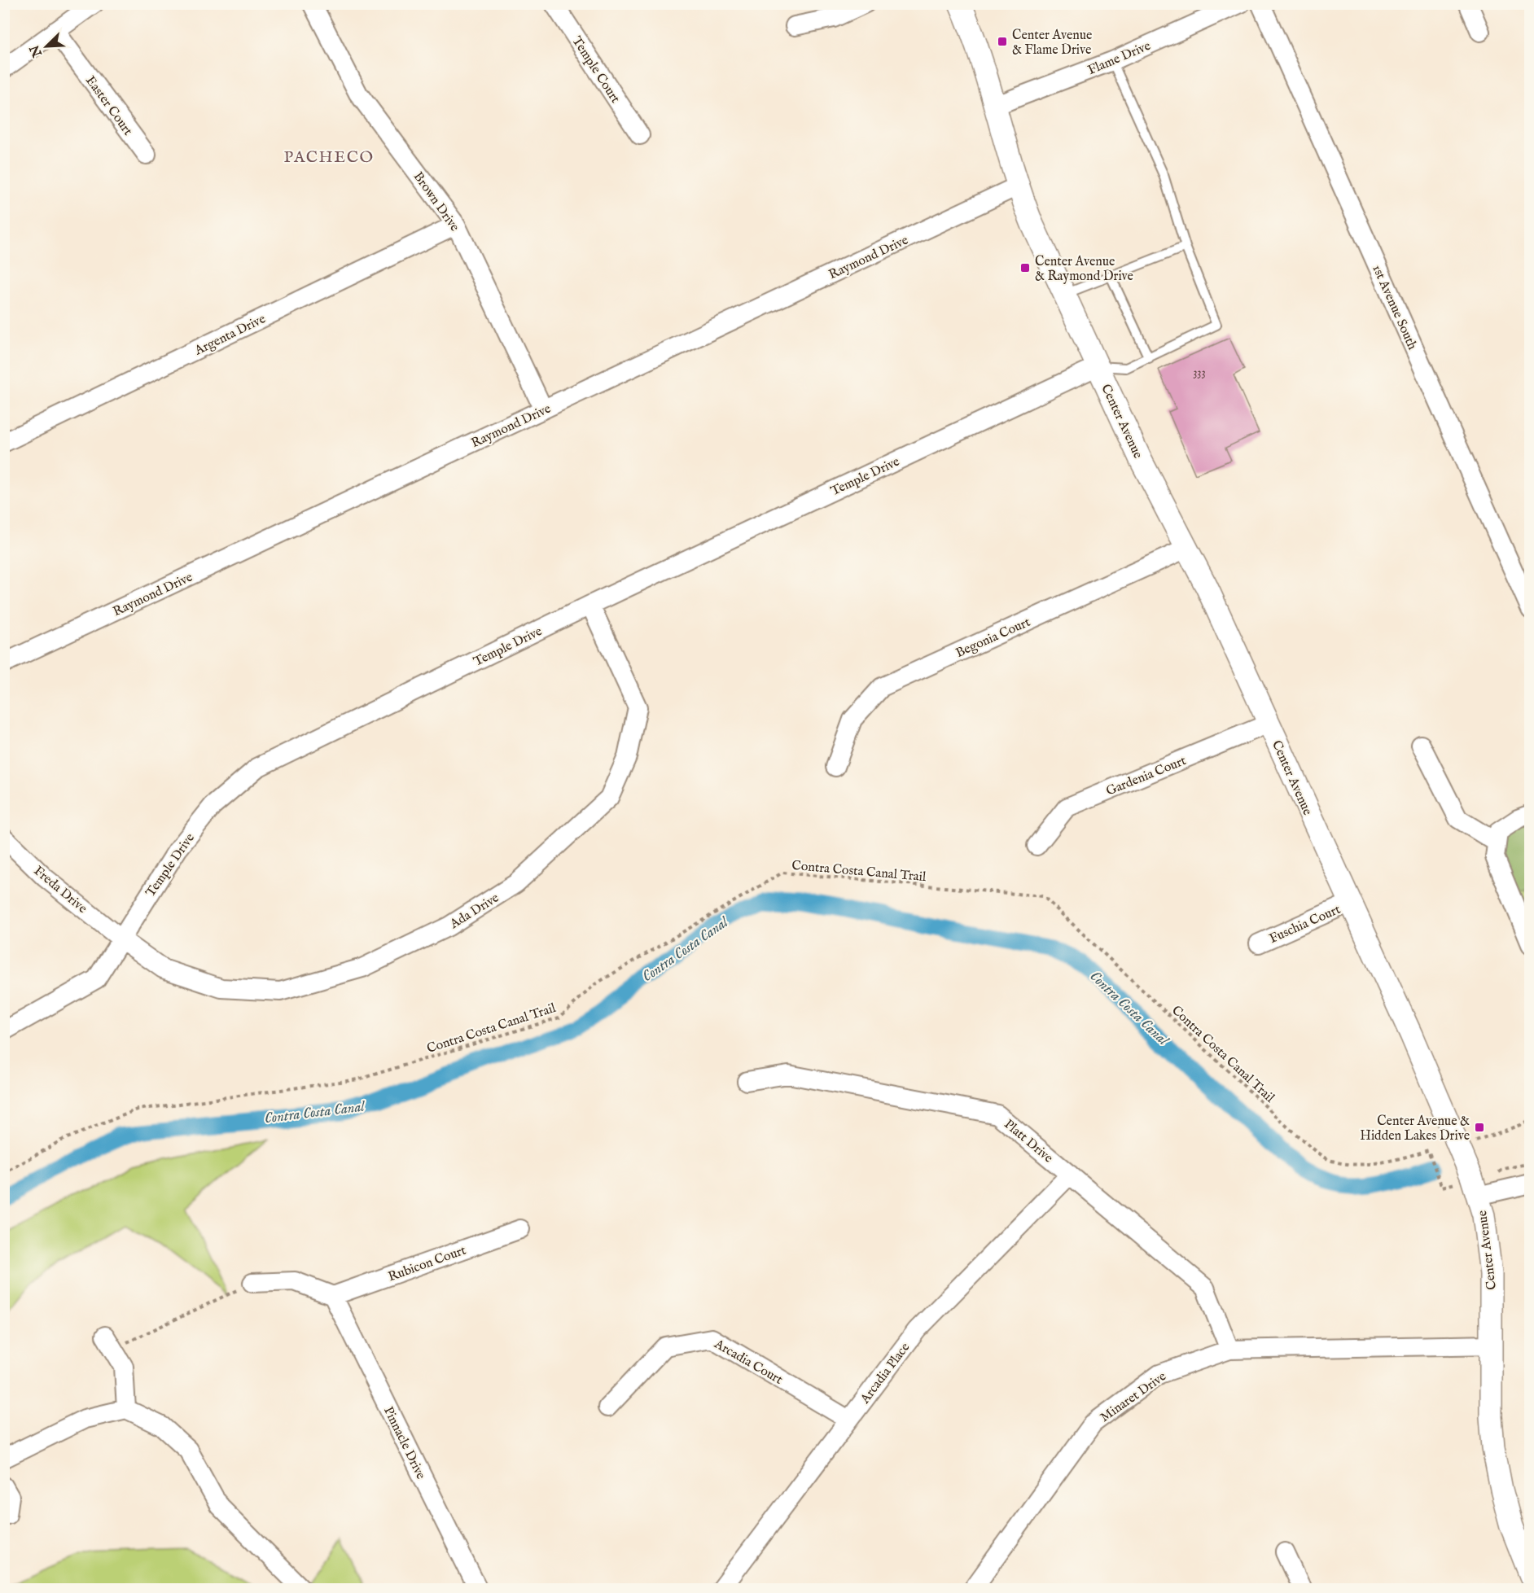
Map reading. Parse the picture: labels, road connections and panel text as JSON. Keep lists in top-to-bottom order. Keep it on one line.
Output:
{"streets":{"street":["Flame Drive","Temple Court","Easter Court","Brown Drive","Raymond Drive","1st Avenue South","Argenta Drive","Center Avenue","Temple Drive","Begonia Court","Gardenia Court","Freda Drive","Ada Drive","Fuschia Court","Platt Drive","Rubicon Court","Arcadia Court","Arcadia Place","Minaret Drive","Pinnacle Drive"],"path":["Contra Costa Canal Trail"]},"crossings":[["Flame Drive","Center Avenue"],["Brown Drive","Raymond Drive"],["Brown Drive","Argenta Drive"],["Raymond Drive","Center Avenue"],["Center Avenue","Temple Drive"],["Center Avenue","Begonia Court"],["Center Avenue","Gardenia Court"],["Center Avenue","Contra Costa Canal Trail"],["Center Avenue","Fuschia Court"],["Center Avenue","Minaret Drive"],["Temple Drive","Freda Drive"],["Temple Drive","Ada Drive"],["Freda Drive","Ada Drive"],["Platt Drive","Arcadia Place"],["Platt Drive","Minaret Drive"],["Rubicon Court","Pinnacle Drive"],["Arcadia Court","Arcadia Place"]],"districts":["PACHECO"],"water":["Contra Costa Canal"],"places":{"transit":["Center Avenue & Flame Drive","Center Avenue & Raymond Drive","Center Avenue & Hidden Lakes Drive"]},"house_numbers":["333"],"north":"bottom left"}
